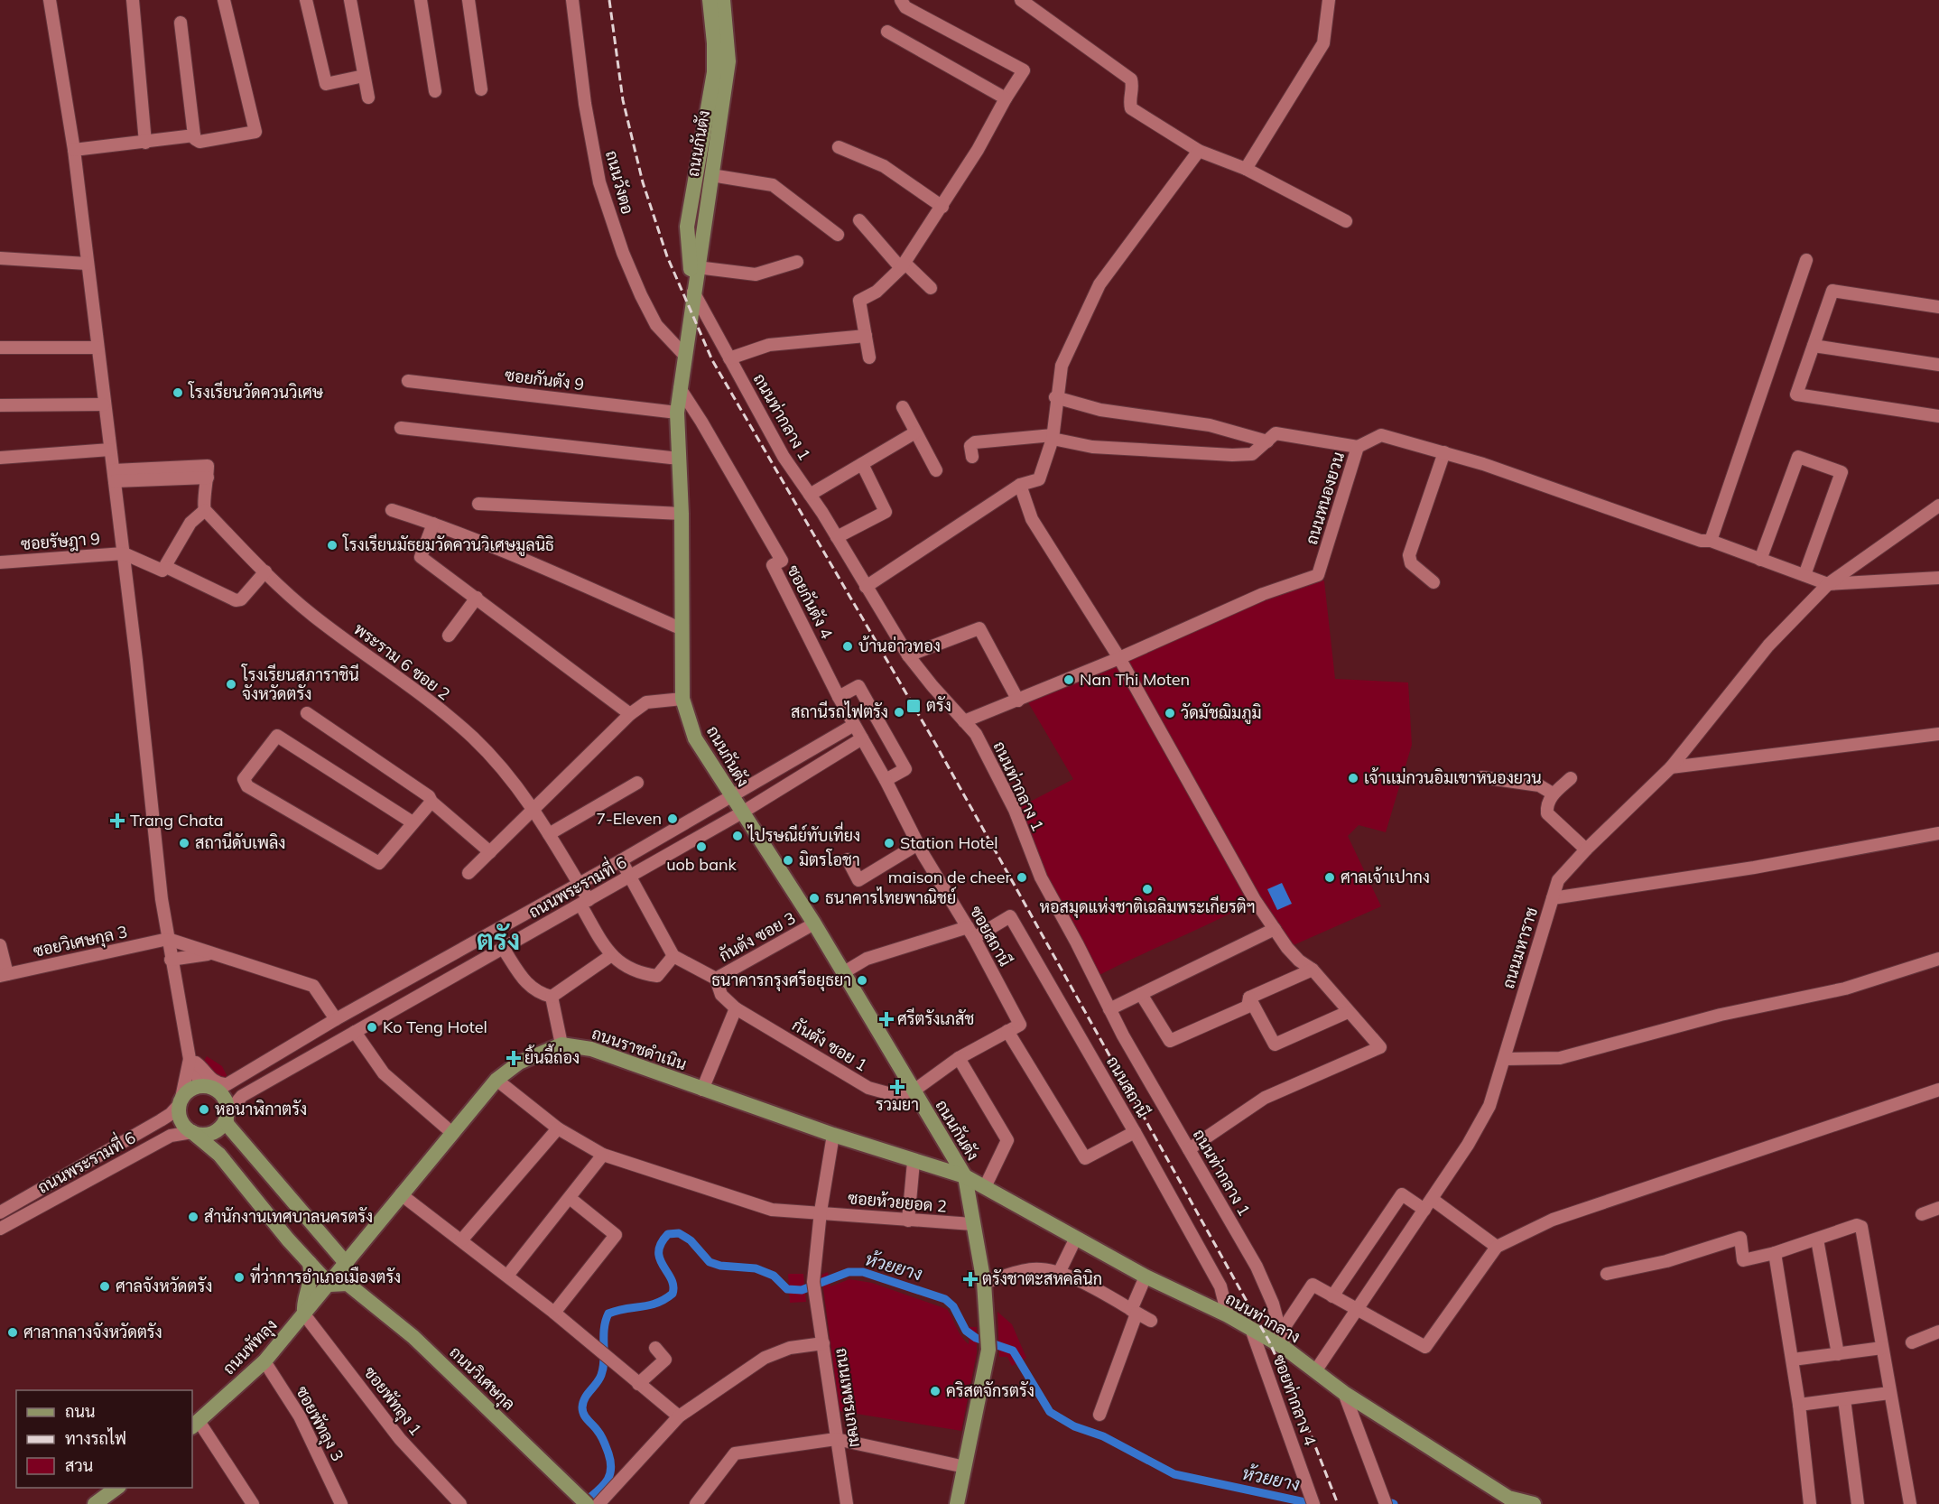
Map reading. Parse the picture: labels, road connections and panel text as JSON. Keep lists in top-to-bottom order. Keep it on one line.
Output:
{"streets":{"main road":["ถนนกันตัง","ถนนราชดำเนิน","ถนนท่ากลาง","ถนนพัทลุง","ถนนวิเศษกุล"],"street":["ถนนวังตอ","ซอยกันตัง 9","ถนนท่ากลาง 1","ถนนหนองยวน","ซอยรัษฎา 9","ซอยกันตัง 4","พระราม 6 ซอย 2","ถนนพระรามที่ 6","ซอยสถานี","กันตัง ซอย 3","ซอยวิเศษกุล 3","ถนนมหาราช","กันตัง ซอย 1","ถนนสถานี","ซอยห้วยยอด 2","ถนนเพชรเกษม","ซอยท่ากลาง 4","ซอยพัทลุง 1","ซอยพัทลุง 3"]},"crossings":[["ถนนกันตัง","ถนนวังตอ"],["ถนนกันตัง","ซอยกันตัง 9"],["ถนนกันตัง","ถนนท่ากลาง 1"],["ถนนกันตัง","ซอยกันตัง 4"],["ถนนกันตัง","ถนนพระรามที่ 6"],["ถนนกันตัง","กันตัง ซอย 3"],["ถนนกันตัง","กันตัง ซอย 1"],["ถนนกันตัง","ถนนราชดำเนิน"],["ถนนกันตัง","ถนนท่ากลาง"],["ถนนท่ากลาง 1","ถนนหนองยวน"],["ถนนท่ากลาง 1","ถนนท่ากลาง"],["ถนนหนองยวน","ถนนมหาราช"],["ซอยกันตัง 4","ถนนพระรามที่ 6"],["ซอยกันตัง 4","ซอยสถานี"],["พระราม 6 ซอย 2","ถนนพระรามที่ 6"],["ซอยสถานี","ถนนสถานี"],["กันตัง ซอย 3","กันตัง ซอย 1"],["ถนนมหาราช","ถนนท่ากลาง"],["ถนนราชดำเนิน","ถนนท่ากลาง"],["ถนนราชดำเนิน","ถนนเพชรเกษม"],["ถนนสถานี","ถนนท่ากลาง"],["ซอยห้วยยอด 2","ถนนเพชรเกษม"],["ถนนท่ากลาง","ซอยท่ากลาง 4"],["ถนนพัทลุง","ซอยพัทลุง 1"],["ถนนพัทลุง","ซอยพัทลุง 3"]],"districts":["ตรัง"],"water":["ห้วยยาง"],"places":{"other":["โรงเรียนวัดควนวิเศษ","โรงเรียนมัธยมวัดควนวิเศษมูลนิธิ","บ้านอ่าวทอง","Nan Thi Moten","โรงเรียนสภาราชินี จังหวัดตรัง","สถานีรถไฟตรัง","วัดมัชฌิมภูมิ","เจ้าเเม่กวนอิมเขาหนองยวน","7-Eleven","ไปรษณีย์ทับเที่ยง","สถานีดับเพลิง","Station Hotel","uob bank","มิตรโอชา","maison de cheer","ศาลเจ้าเปากง","หอสมุดแห่งชาติเฉลิมพระเกียรติฯ","ธนาคารไทยพาณิชย์","ธนาคารกรุงศรีอยุธยา","Ko Teng Hotel","หอนาฬิกาตรัง","สำนักงานเทศบาลนครตรัง","ที่ว่าการอำเภอเมืองตรัง","ศาลจังหวัดตรัง","ศาลากลางจังหวัดตรัง","คริสตจักรตรัง"],"transit":["ตรัง"],"health":["Trang Chata","ศรีตรังเภสัช","ยิ้นฉี้ถ่อง","รวมยา","ตรังชาตะสหคลินิก"]},"legend":["ถนน","ทางรถไฟ","สวน"]}
